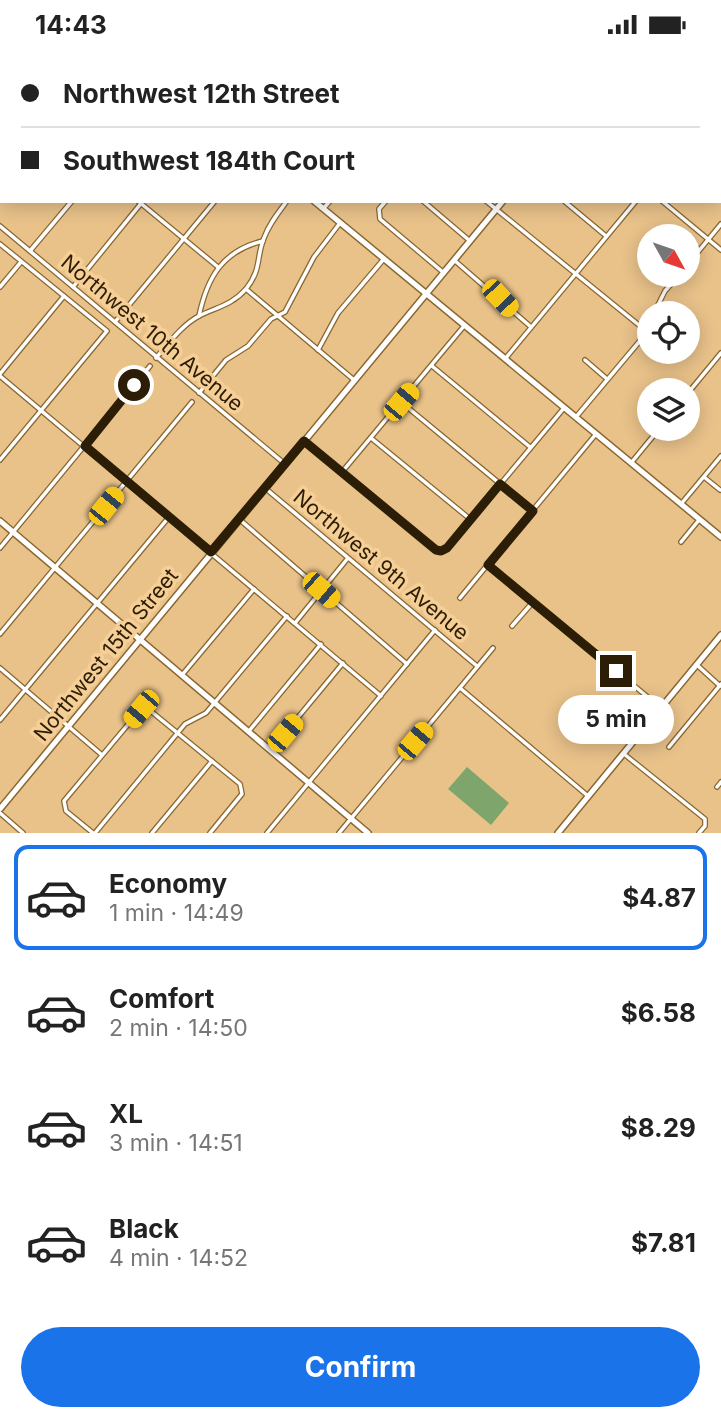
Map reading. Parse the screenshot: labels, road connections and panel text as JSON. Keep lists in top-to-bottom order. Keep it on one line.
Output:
{"streets":{"street":["Northwest 10th Avenue","Northwest 9th Avenue","Northwest 15th Street"]},"crossings":[["Northwest 10th Avenue","Northwest 15th Street"],["Northwest 9th Avenue","Northwest 15th Street"]],"north":"bottom right","page":{"status":"14:43","banner":["Northwest 12th Street","Southwest 184th Court"],"bubble":"5 min","list":[{"name":"Economy","note":"1 min · 14:49","value":"$4.87"},{"name":"Comfort","note":"2 min · 14:50","value":"$6.58"},{"name":"XL","note":"3 min · 14:51","value":"$8.29"},{"name":"Black","note":"4 min · 14:52","value":"$7.81"}],"buttons":"Confirm"}}
